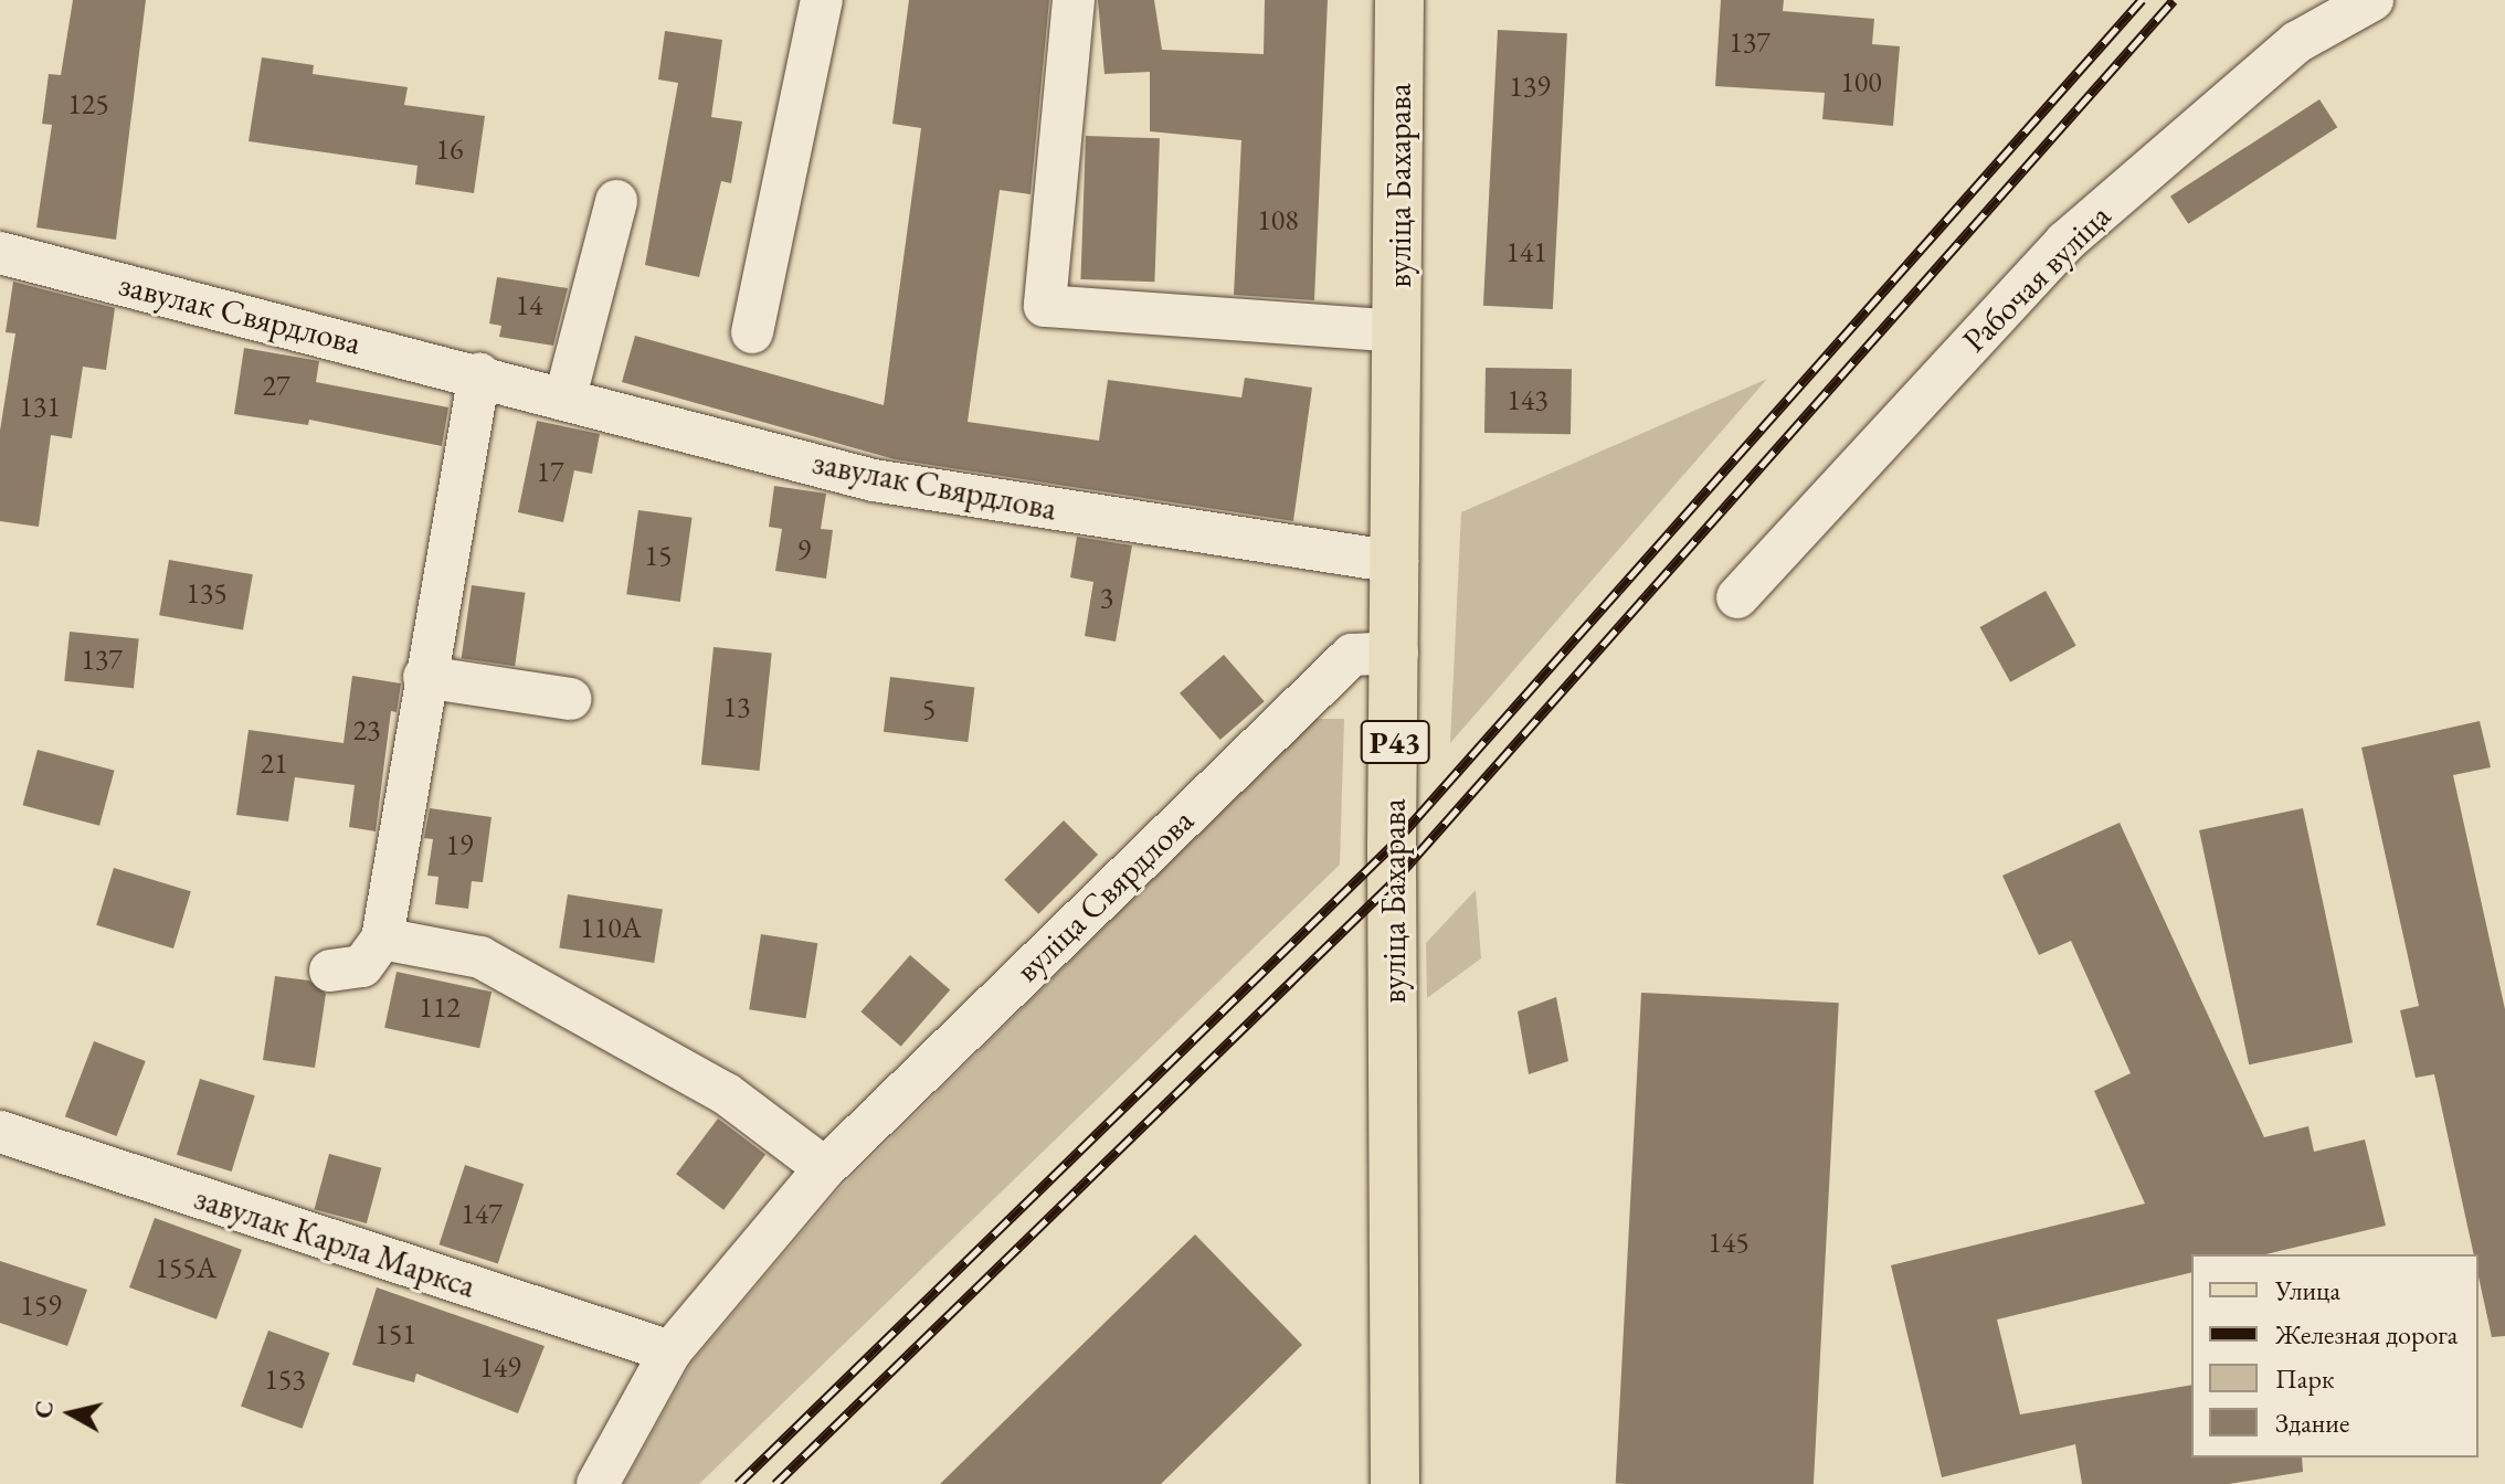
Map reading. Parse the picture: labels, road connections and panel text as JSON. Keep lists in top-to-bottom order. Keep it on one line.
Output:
{"streets":{"main road":["вуліца Бахарава","Р43"],"street":["Рабочая вуліца","завулак Свярдлова","вуліца Свярдлова","завулак Карла Маркса"]},"crossings":[["вуліца Бахарава","завулак Свярдлова"],["вуліца Бахарава","вуліца Свярдлова"],["вуліца Свярдлова","завулак Карла Маркса"]],"house_numbers":["137","100","139","125","16","108","141","14","27","143","131","17","9","15","135","3","137","13","5","23","21","19","110А","112","147","145","155А","159","151","149","153"],"legend":["Улица","Железная дорога","Парк","Здание"],"north":"left"}
